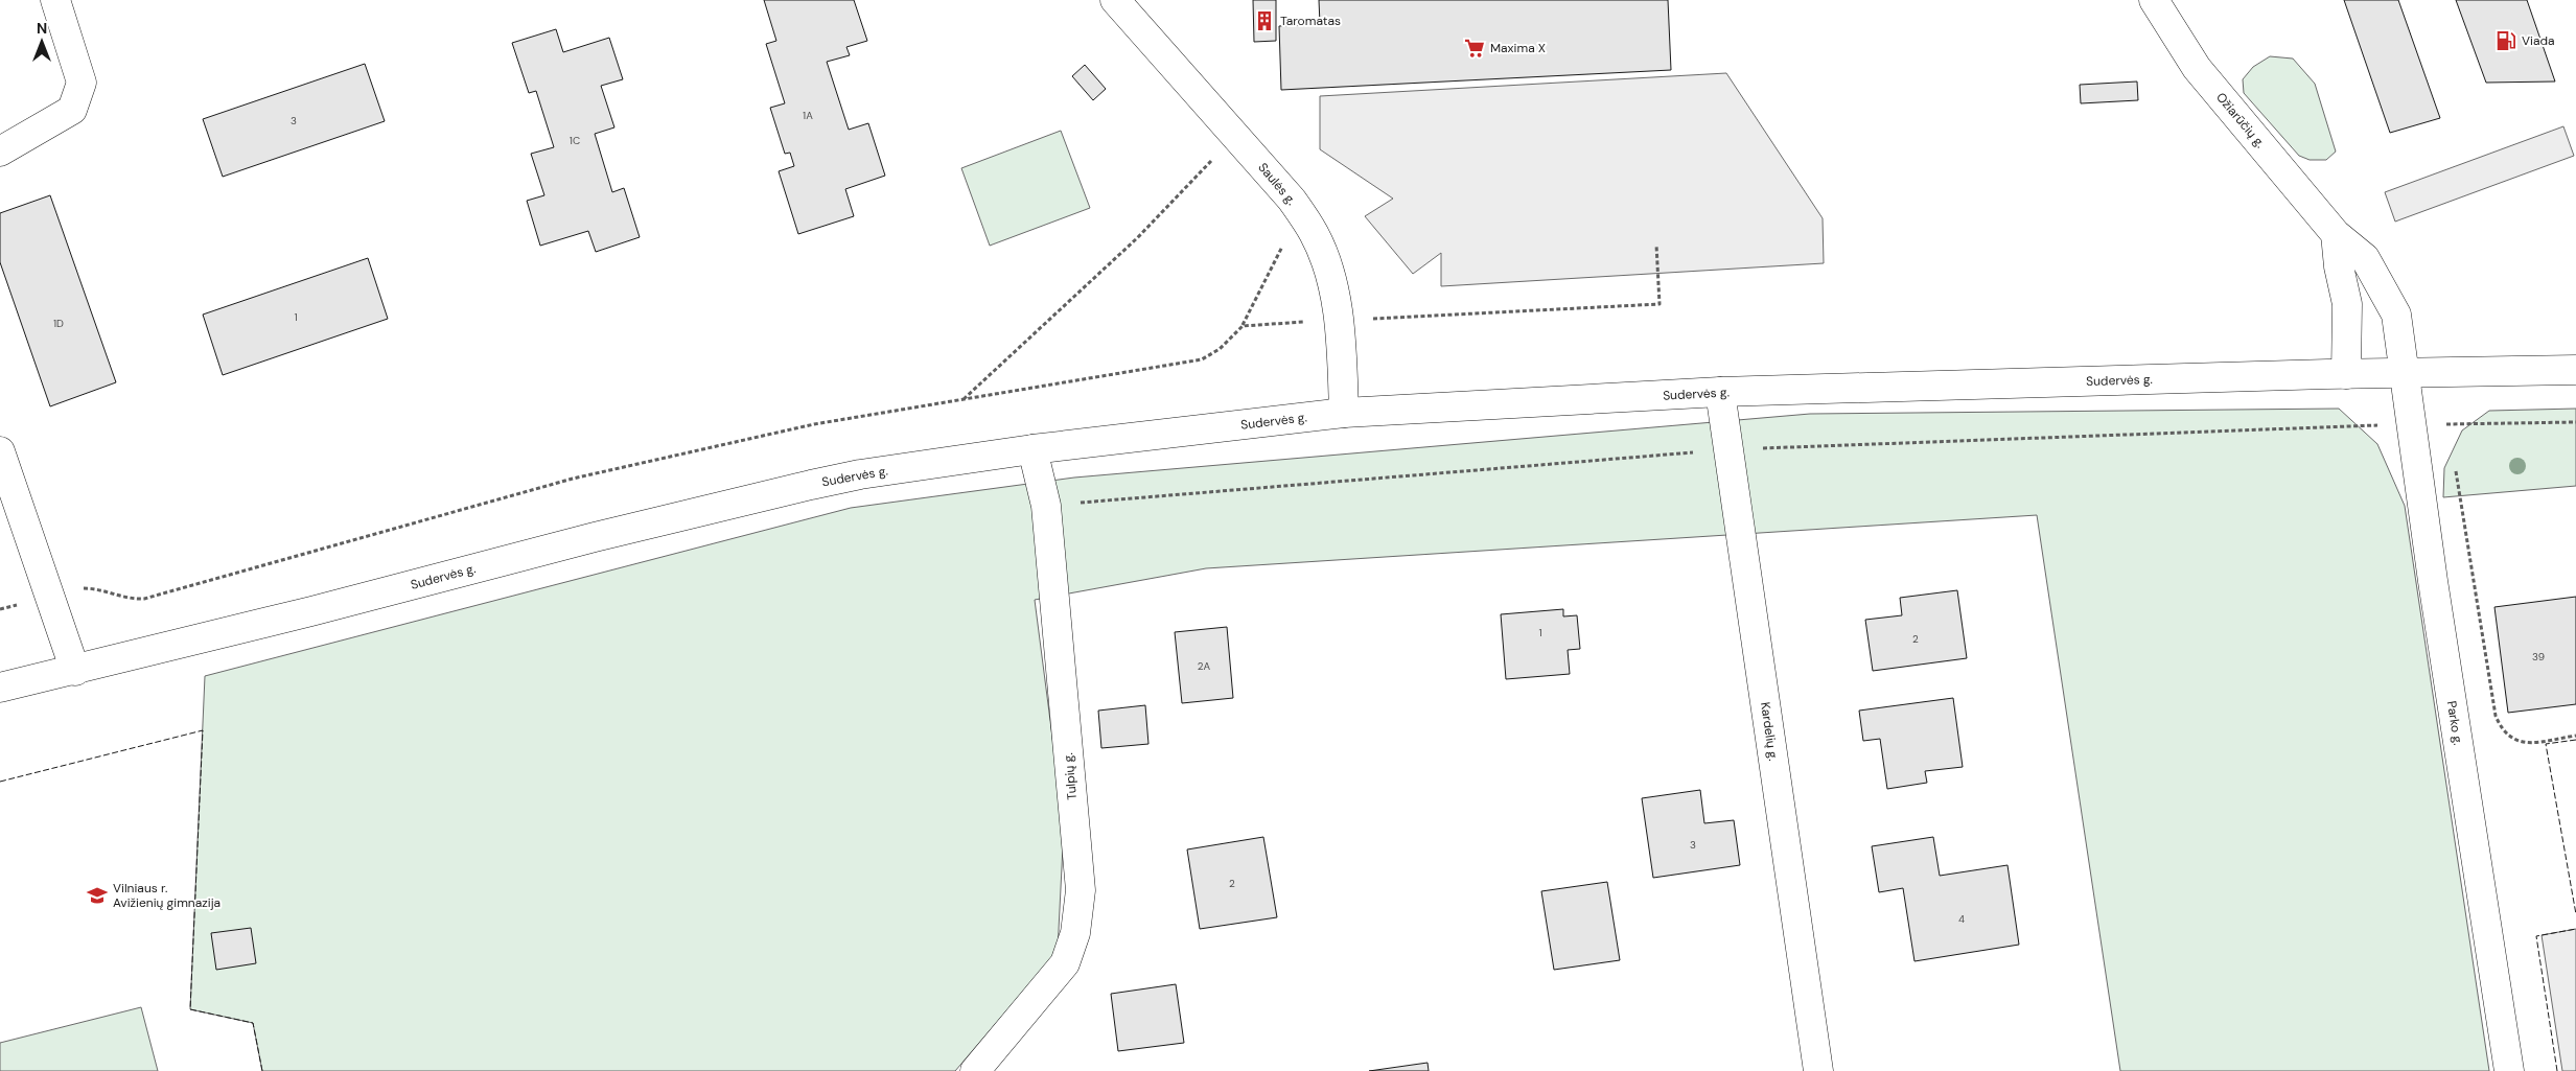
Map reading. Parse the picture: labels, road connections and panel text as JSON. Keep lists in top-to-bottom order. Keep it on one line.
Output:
{"streets":{"street":["Ožiarūčių g.","Saulės g.","Sudervės g.","Parko g.","Kardelių g.","Tulpių g."]},"crossings":[["Ožiarūčių g.","Sudervės g."],["Ožiarūčių g.","Parko g."],["Saulės g.","Sudervės g."],["Sudervės g.","Parko g."],["Sudervės g.","Kardelių g."],["Sudervės g.","Tulpių g."]],"places":{"building":["Taromatas"],"fuel station":["Viada"],"supermarket":["Maxima X"],"school or university":["Vilniaus r. Avižienių gimnazija"]},"house_numbers":["1A","3","1C","1","1D","1","2","39","2A","3","2","4"],"north":"top"}
